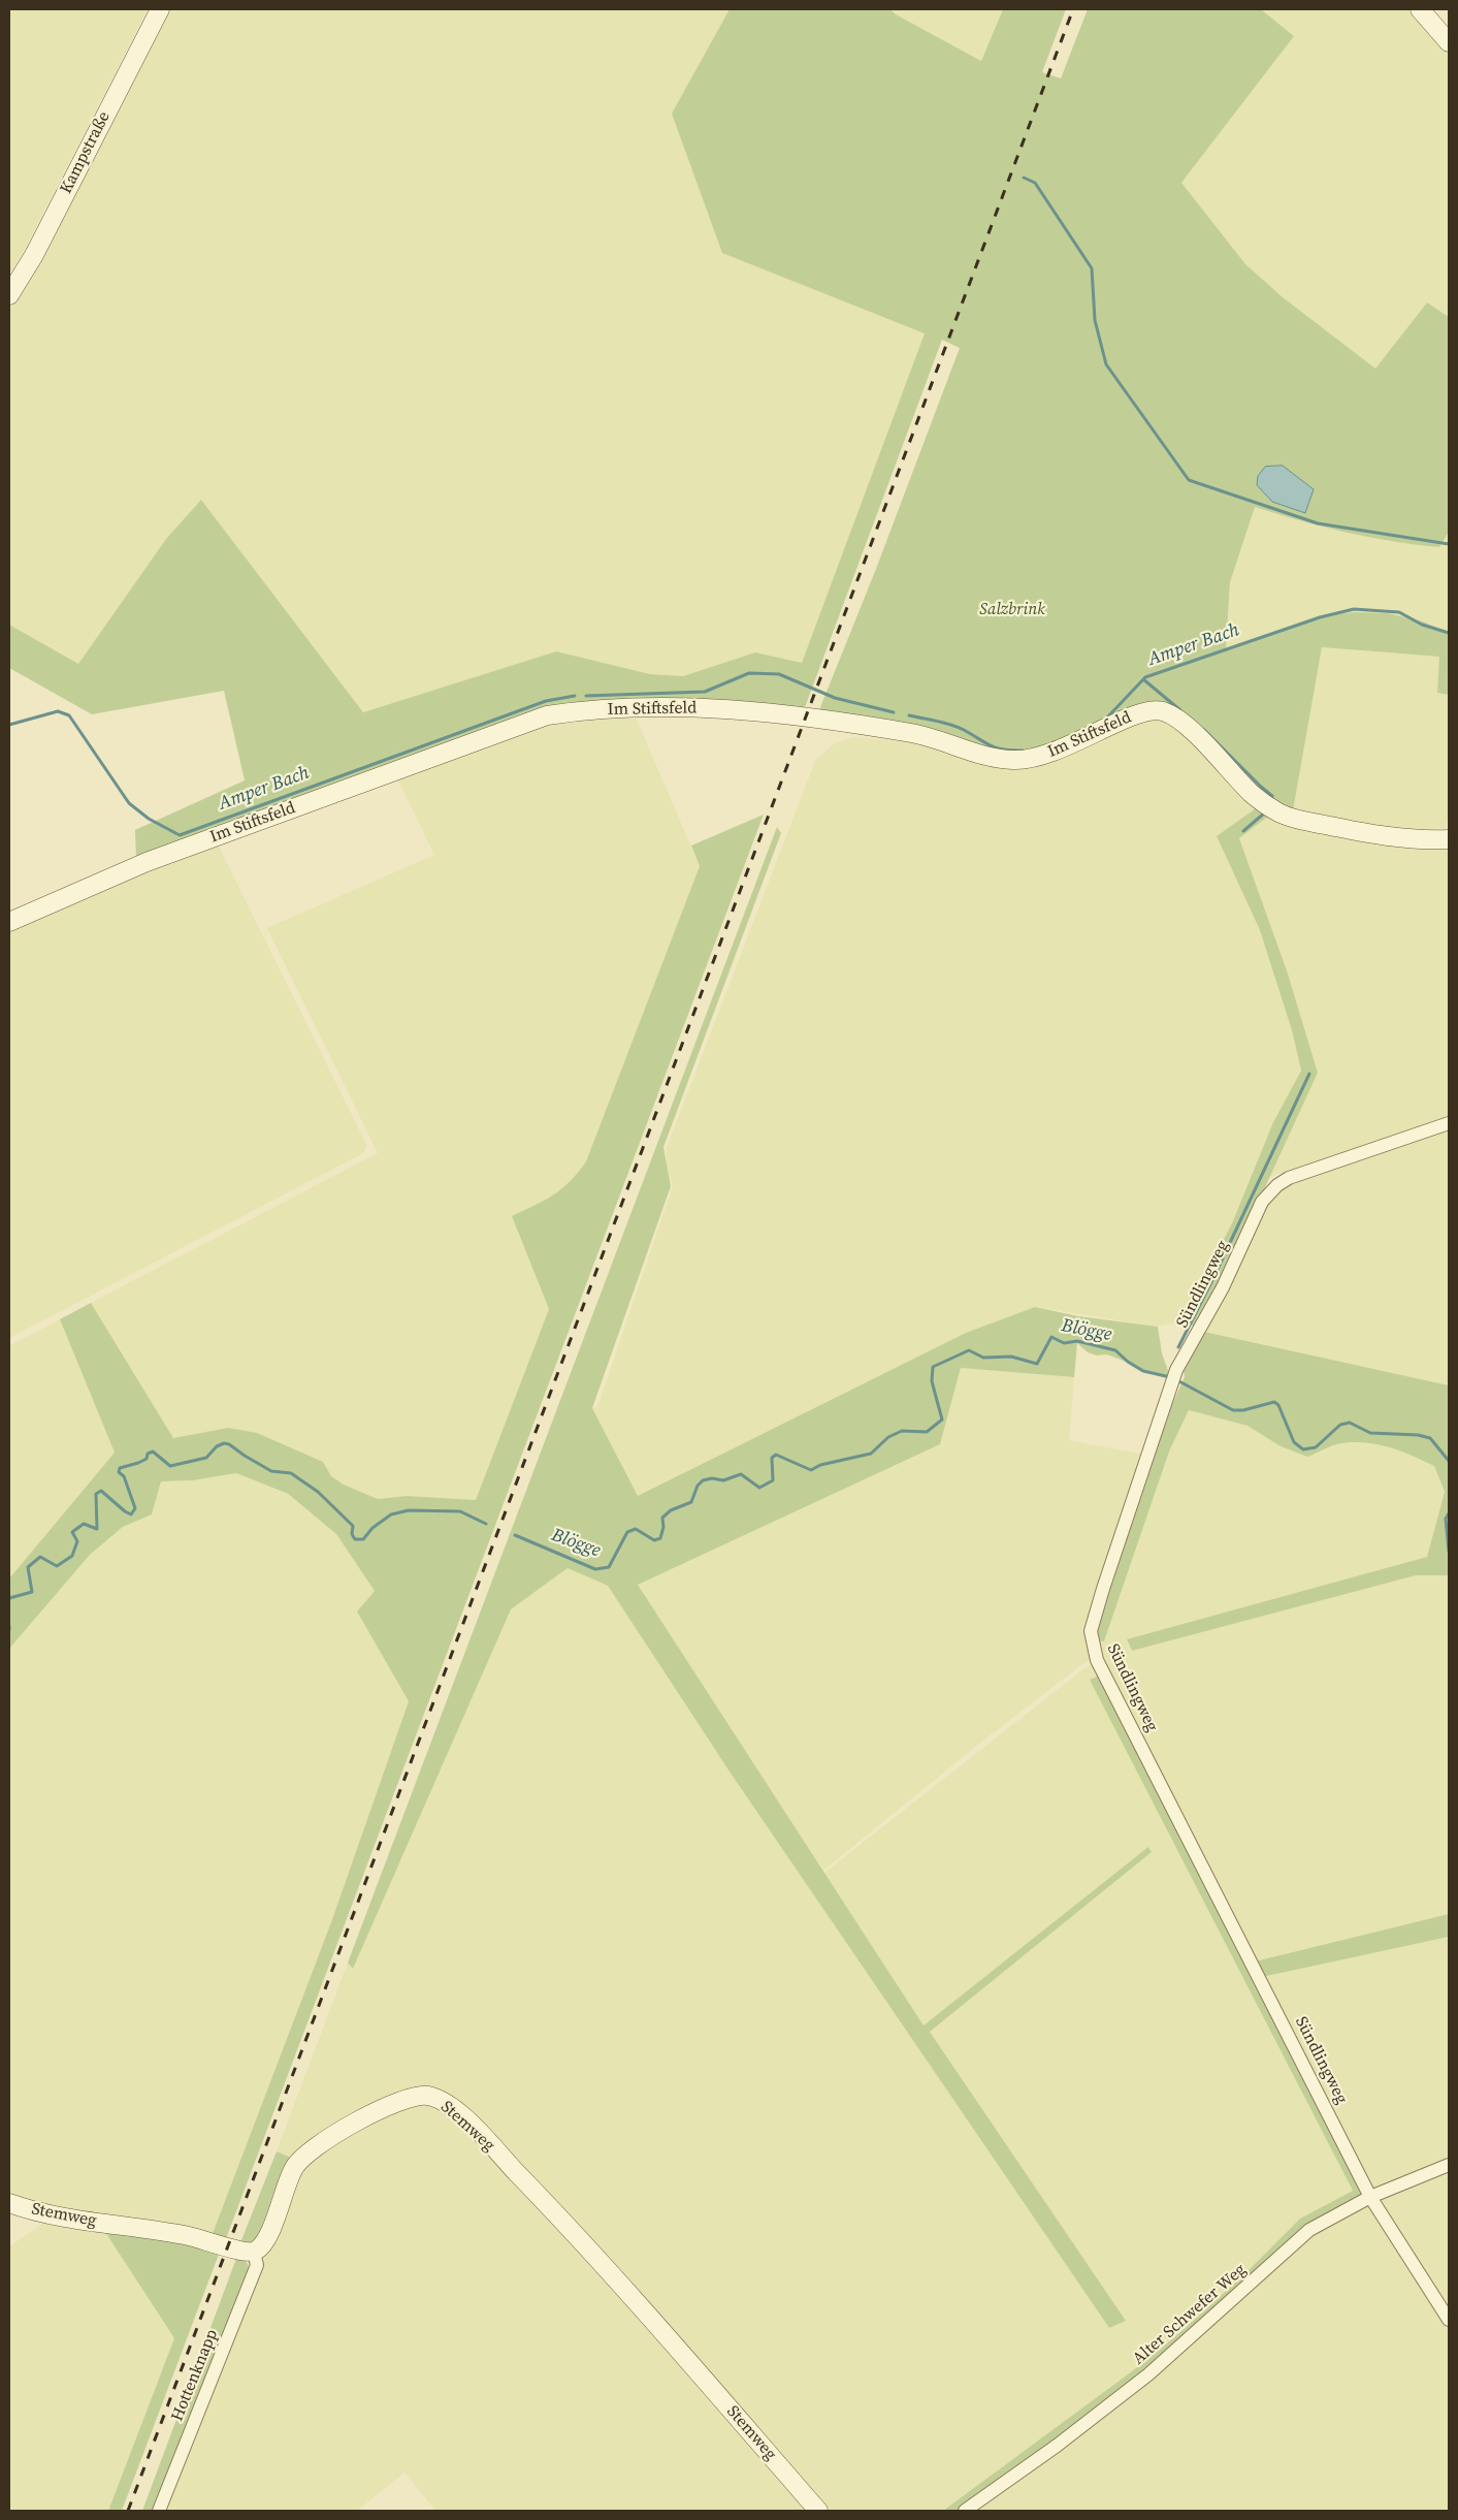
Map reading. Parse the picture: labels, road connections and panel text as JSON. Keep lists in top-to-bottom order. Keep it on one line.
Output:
{"streets":{"street":["Kampstraße","Im Stiftsfeld","Sündlingweg","Stemweg","Alter Schwefer Weg","Hottenknapp"]},"crossings":[["Sündlingweg","Alter Schwefer Weg"],["Stemweg","Hottenknapp"]],"water":["Amper Bach","Blögge"],"parks":["Salzbrink"]}
